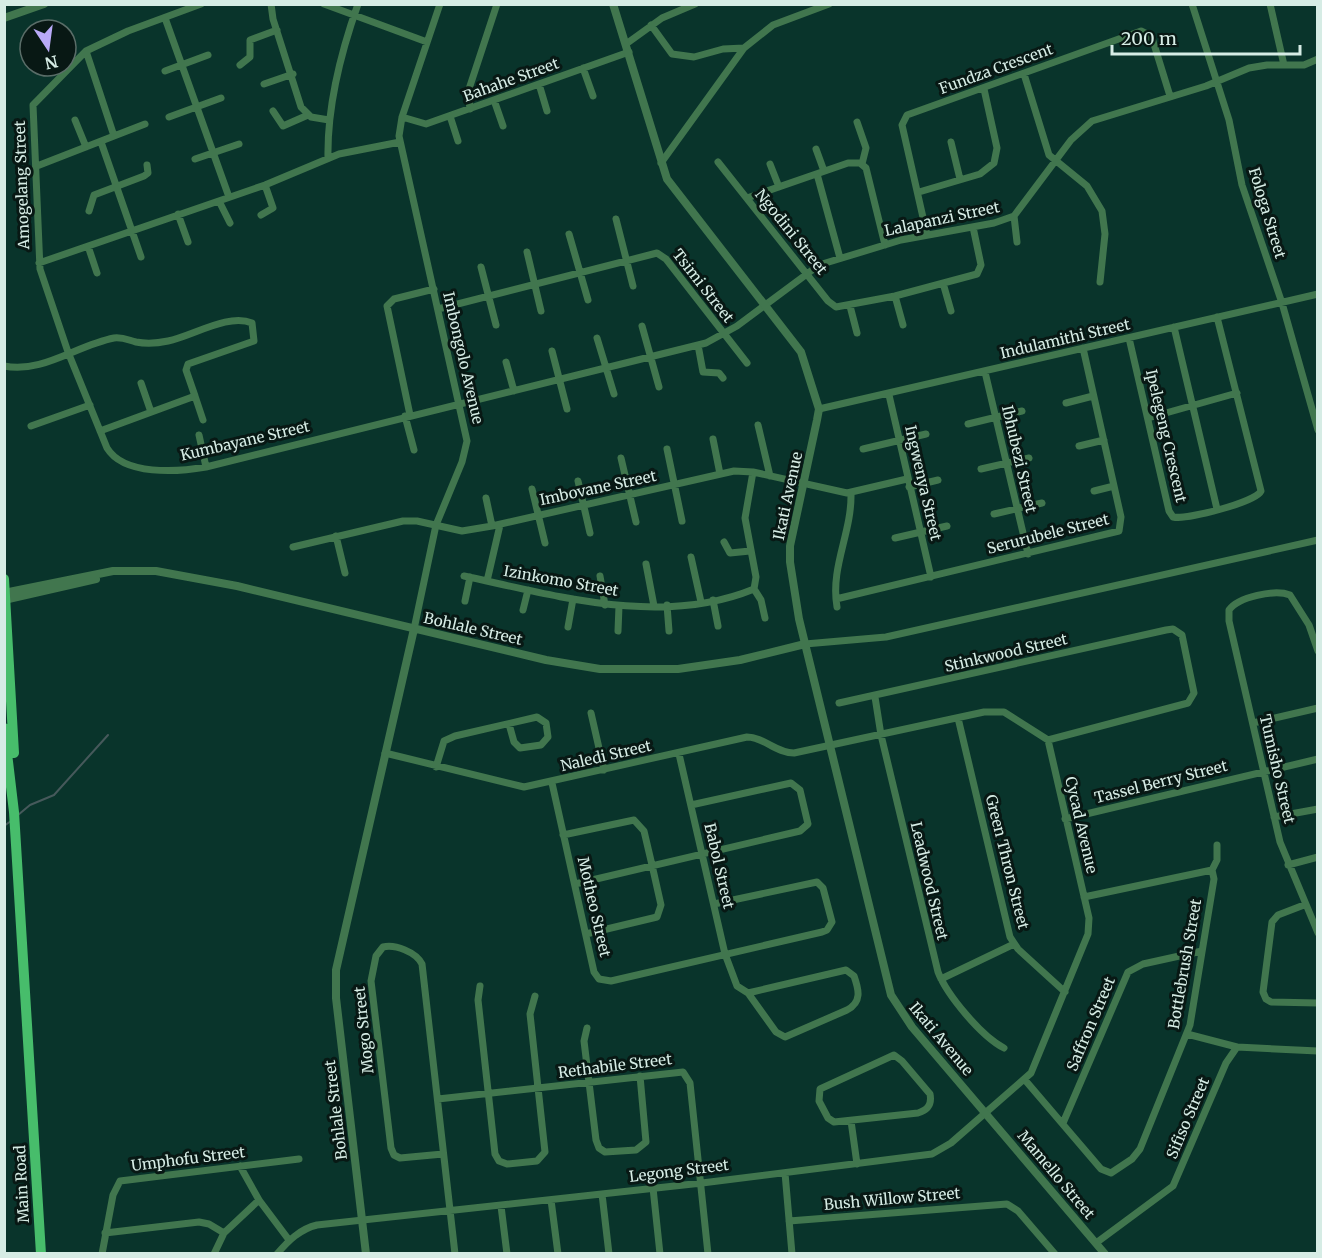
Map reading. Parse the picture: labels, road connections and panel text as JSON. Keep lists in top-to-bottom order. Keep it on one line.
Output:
{"streets":{"main road":["Main Road"],"street":["Fundza Crescent","Bahahe Street","Amogelang Street","Fologa Street","Lalapanzi Street","Ngodini Street","Tsimi Street","Indulamithi Street","Imbongolo Avenue","Ipelegeng Crescent","Kumbayane Street","Ibhubezi Street","Ingwenya Street","Imbovane Street","Ikati Avenue","Serurubele Street","Izinkomo Street","Bohlale Street","Stinkwood Street","Naledi Street","Tumisho Street","Tassel Berry Street","Cycad Avenue","Green Thron Street","Babol Street","Leadwood Street","Motheo Street","Bottlebrush Street","Saffron Street","Mogo Street","Rethabile Street","Sifiso Street","Umphofu Street","Legong Street","Mamello Street","Bush Willow Street"]},"crossings":[["Fundza Crescent","Lalapanzi Street"],["Bahahe Street","Imbongolo Avenue"],["Bahahe Street","Ikati Avenue"],["Amogelang Street","Kumbayane Street"],["Fologa Street","Lalapanzi Street"],["Fologa Street","Indulamithi Street"],["Lalapanzi Street","Ngodini Street"],["Lalapanzi Street","Tsimi Street"],["Lalapanzi Street","Imbongolo Avenue"],["Lalapanzi Street","Kumbayane Street"],["Lalapanzi Street","Ikati Avenue"],["Tsimi Street","Imbongolo Avenue"],["Indulamithi Street","Ipelegeng Crescent"],["Indulamithi Street","Ibhubezi Street"],["Indulamithi Street","Ingwenya Street"],["Indulamithi Street","Ikati Avenue"],["Indulamithi Street","Serurubele Street"],["Imbongolo Avenue","Kumbayane Street"],["Imbongolo Avenue","Imbovane Street"],["Imbongolo Avenue","Bohlale Street"],["Imbongolo Avenue","Naledi Street"],["Ibhubezi Street","Serurubele Street"],["Ingwenya Street","Imbovane Street"],["Ingwenya Street","Serurubele Street"],["Imbovane Street","Ikati Avenue"],["Ikati Avenue","Bohlale Street"],["Ikati Avenue","Naledi Street"],["Ikati Avenue","Cycad Avenue"],["Ikati Avenue","Legong Street"],["Ikati Avenue","Mamello Street"],["Bohlale Street","Naledi Street"],["Bohlale Street","Legong Street"],["Bohlale Street","Main Road"],["Stinkwood Street","Cycad Avenue"],["Stinkwood Street","Leadwood Street"],["Naledi Street","Babol Street"],["Naledi Street","Motheo Street"],["Tumisho Street","Tassel Berry Street"],["Tassel Berry Street","Cycad Avenue"],["Cycad Avenue","Green Thron Street"],["Cycad Avenue","Legong Street"],["Cycad Avenue","Mamello Street"],["Babol Street","Motheo Street"],["Bottlebrush Street","Saffron Street"],["Mogo Street","Rethabile Street"],["Mogo Street","Legong Street"],["Rethabile Street","Legong Street"],["Sifiso Street","Mamello Street"],["Legong Street","Mamello Street"]],"scale_bar":"200 m","north":"bottom"}
